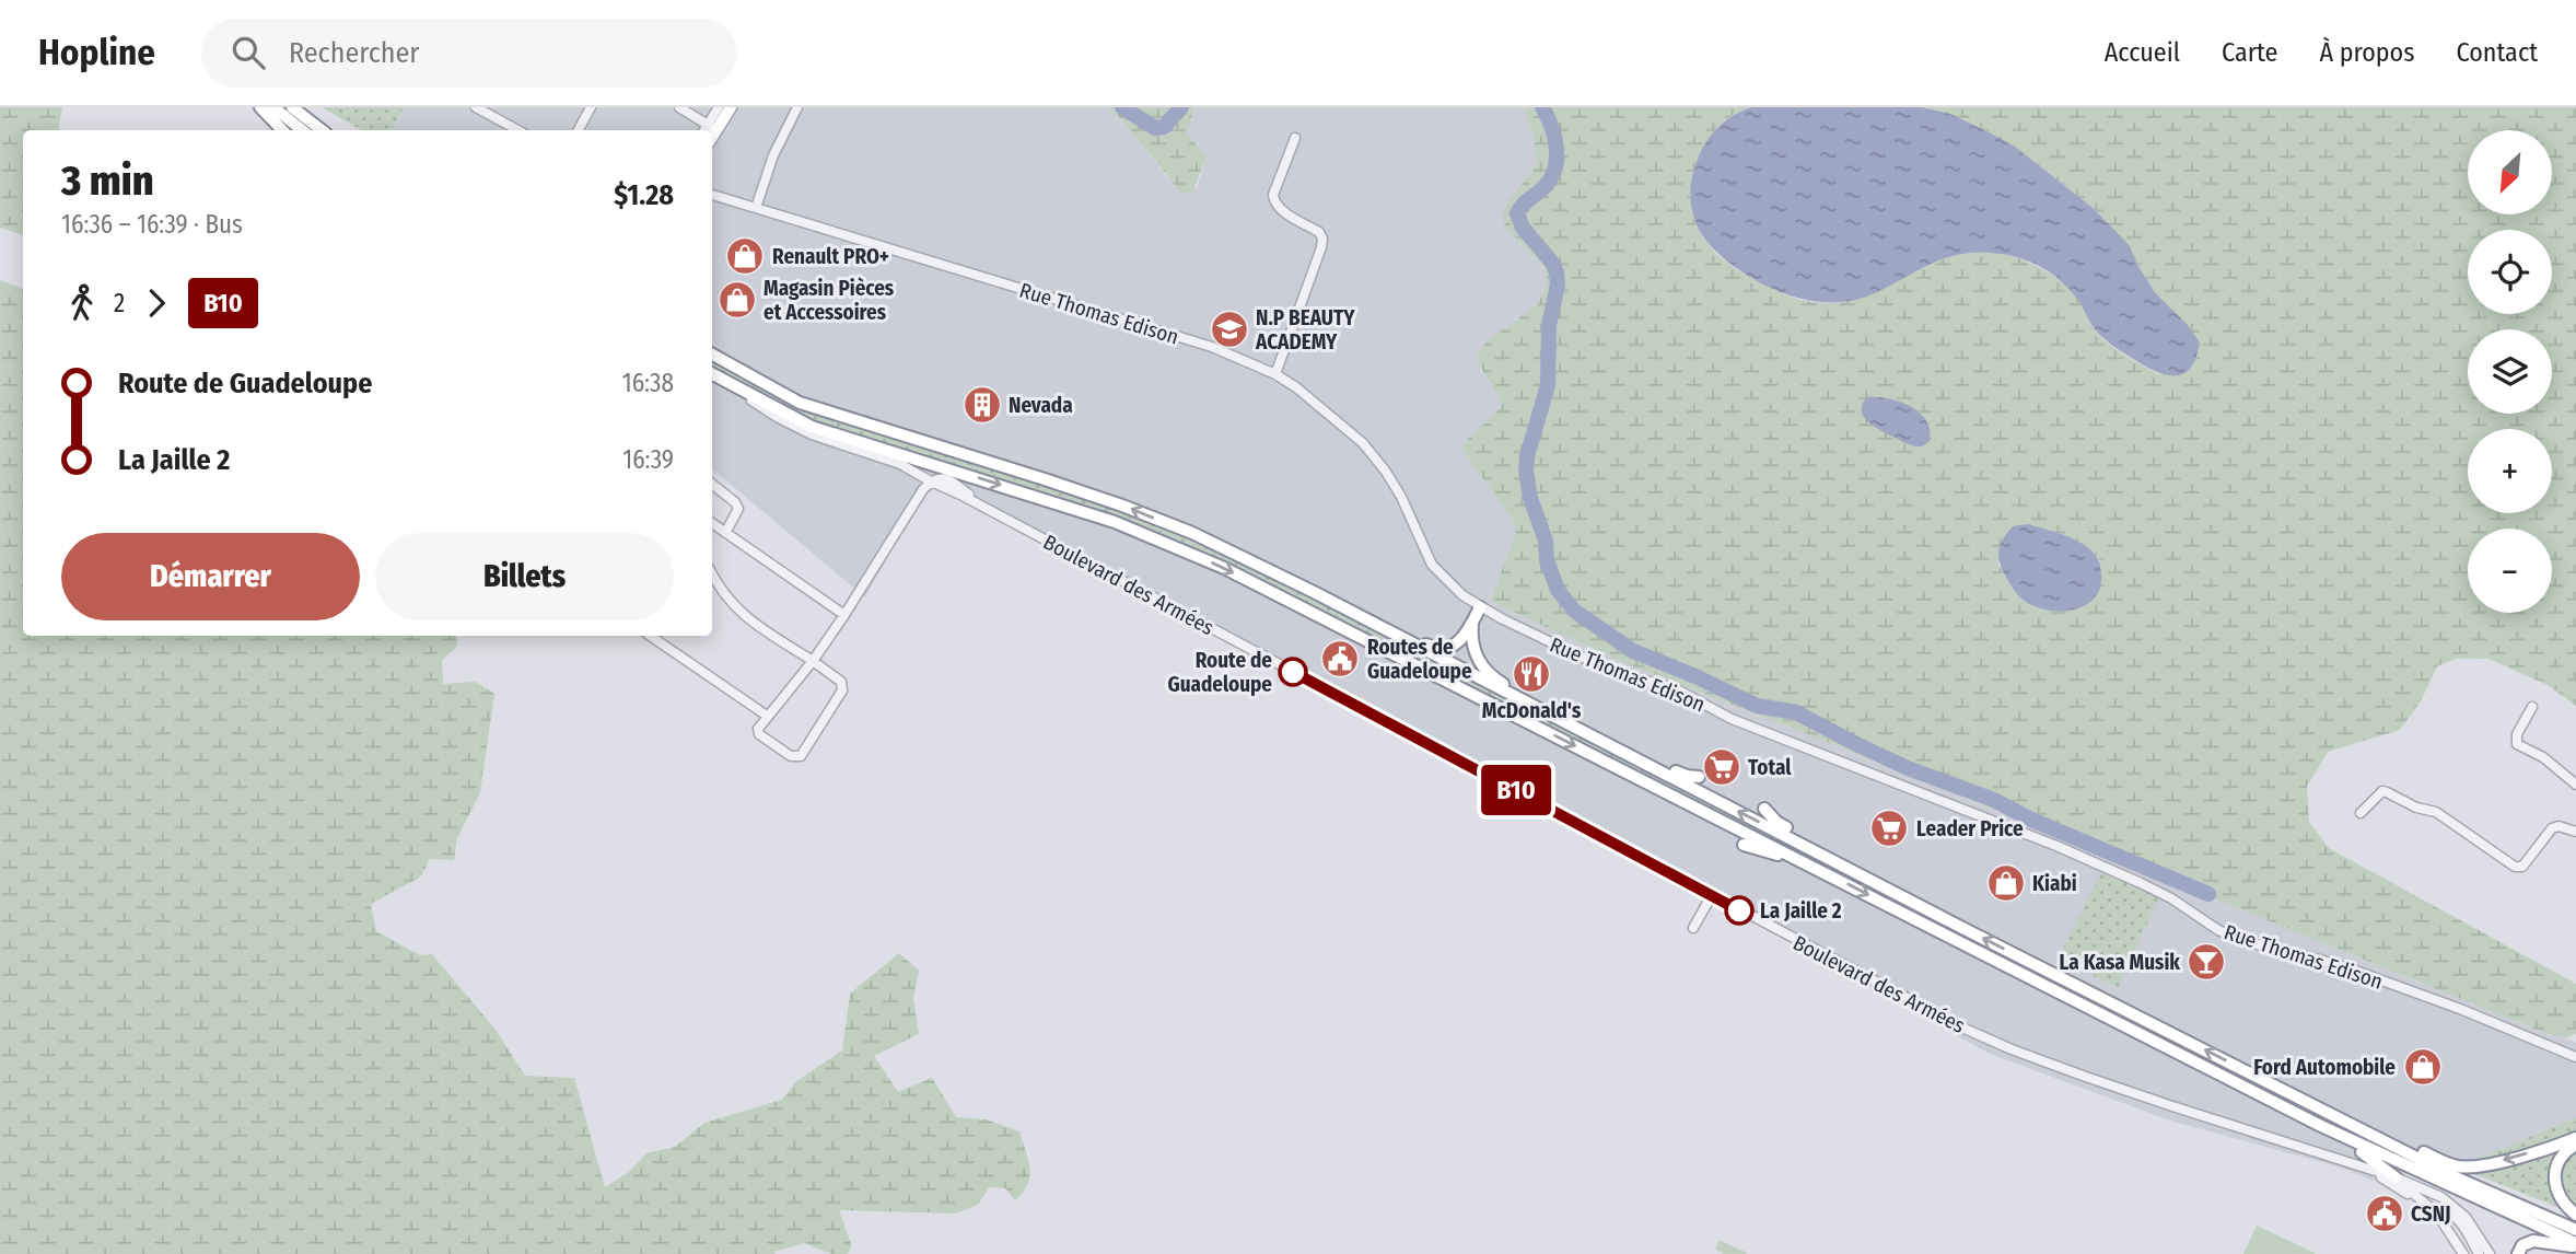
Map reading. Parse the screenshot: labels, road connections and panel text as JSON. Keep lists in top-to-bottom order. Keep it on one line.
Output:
{"streets":{"street":["Rue Thomas Edison","Boulevard des Armées"]},"places":{"shop":["Renault PRO+","Magasin Pièces et Accessoires","Kiabi","Ford Automobile"],"school or university":["N.P BEAUTY ACADEMY"],"building":["Nevada"],"public building":["Routes de Guadeloupe","CSNJ"],"other":["Route de Guadeloupe","La Jaille 2"],"restaurant":["McDonald's"],"supermarket":["Total","Leader Price"],"bar":["La Kasa Musik"]},"lines":["bus line B10"],"north":"bottom left","page":{"header":"Hopline","search":"Rechercher","nav":["Accueil","Carte","À propos","Contact"],"on_map":"B10","map_buttons":["+","−"],"heading":["3 min","16:36 – 16:39 · Bus","$1.28"],"legs":["2","B10"],"list":[{"name":"Route de Guadeloupe","value":"16:38"},{"name":"La Jaille 2","value":"16:39"}],"buttons":["Démarrer","Billets"]}}
